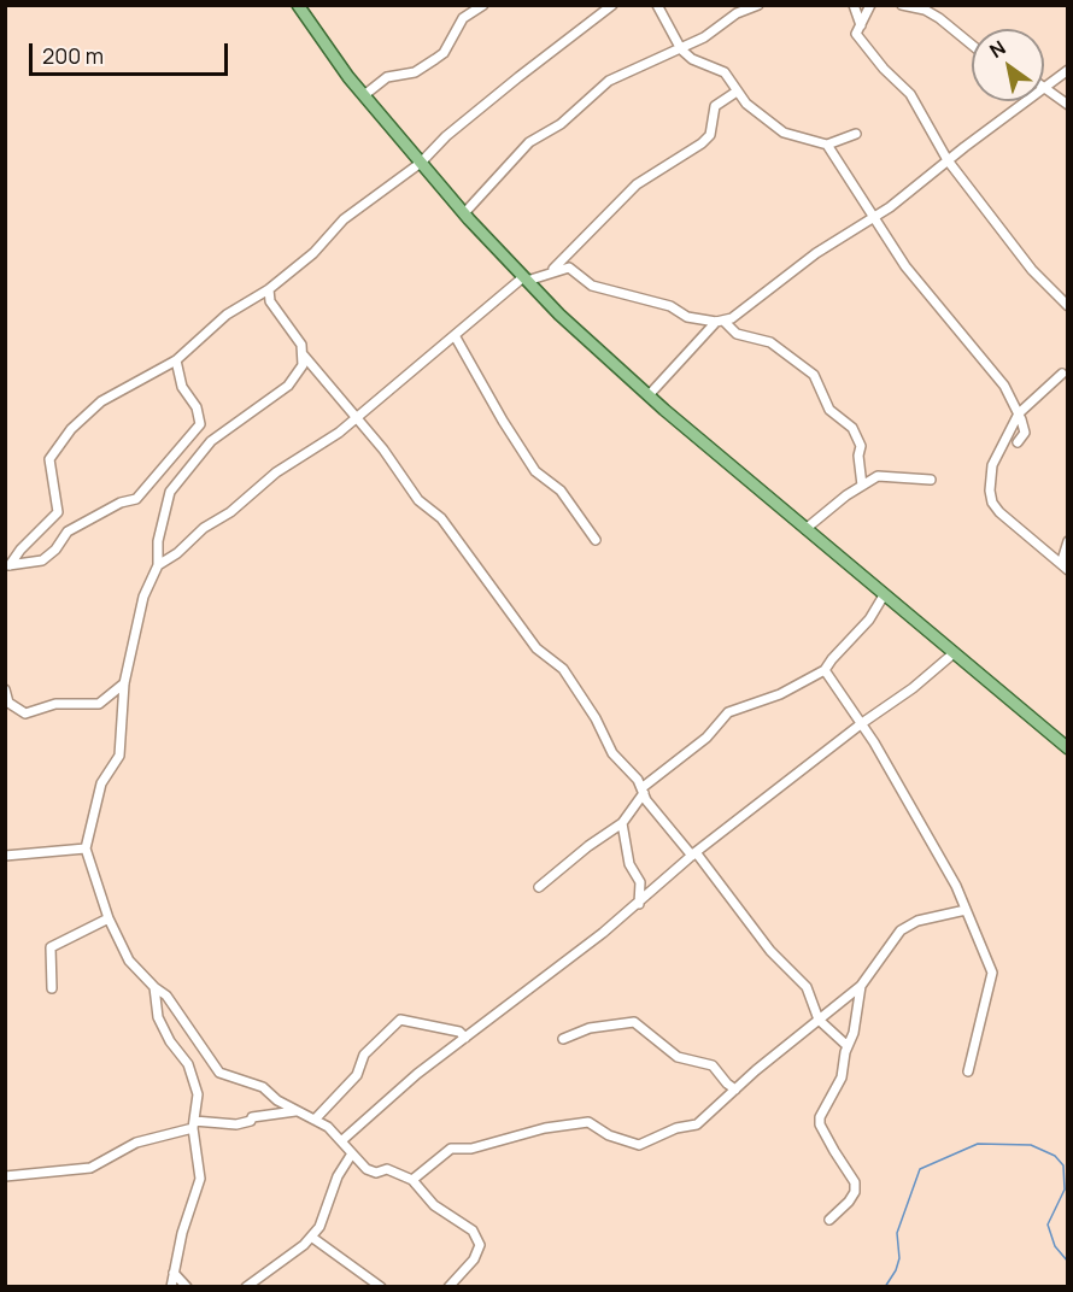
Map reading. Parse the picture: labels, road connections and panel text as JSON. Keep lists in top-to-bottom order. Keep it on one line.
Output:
{"scale_bar":"200 m","north":"top left"}
